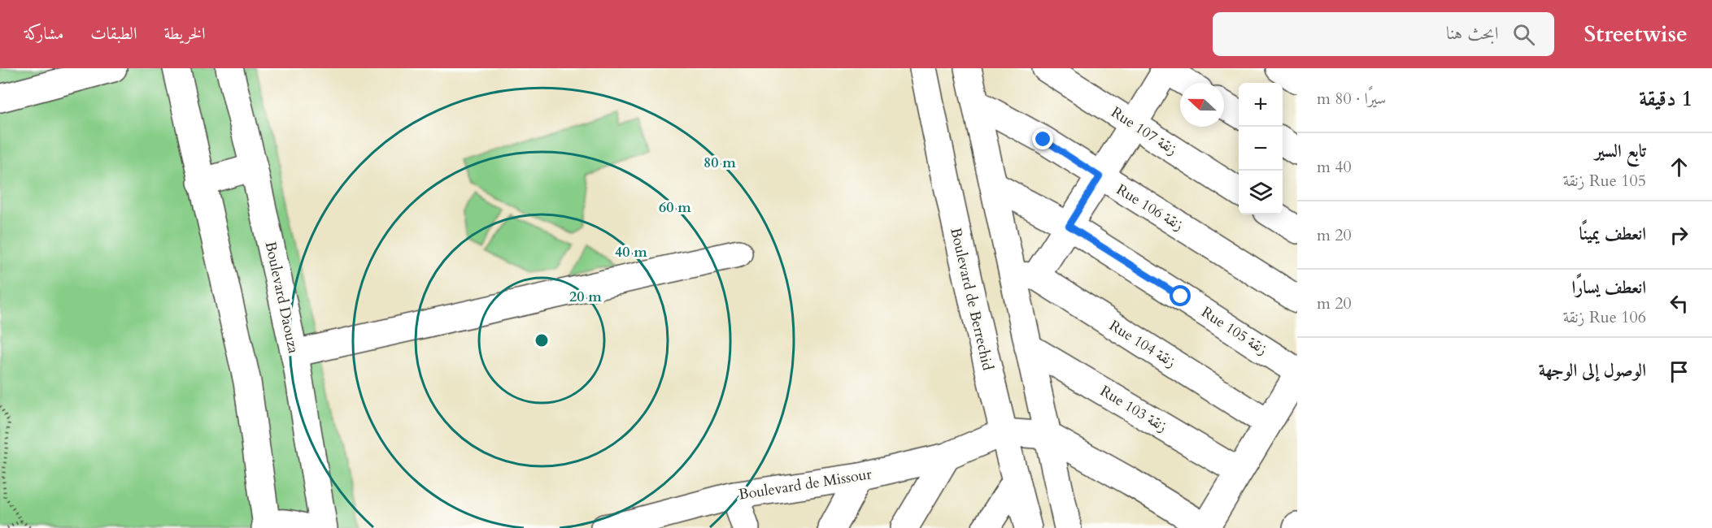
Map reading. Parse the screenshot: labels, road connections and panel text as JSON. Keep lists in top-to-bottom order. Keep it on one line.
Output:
{"streets":{"street":["Rue 107 زنقة","Rue 106 زنقة","Boulevard Daouza","Boulevard de Berrechid","Rue 105 زنقة","Rue 104 زنقة","Rue 103 زنقة","Boulevard de Missour"]},"crossings":[["Boulevard de Berrechid","Boulevard de Missour"]],"north":"left","page":{"header":"Streetwise","search":"ابحث هنا","nav":["الخريطة","الطبقات","مشاركة"],"heading":["1 دقيقة","سيرًا · 80 m"],"map_buttons":["+","−"],"list":[["تابع السير","Rue 105 زنقة","40 m"],["انعطف يمينًا","20 m"],["انعطف يسارًا","Rue 106 زنقة","20 m"],"الوصول إلى الوجهة"]},"rings":["80 m","60 m","40 m","20 m"]}
